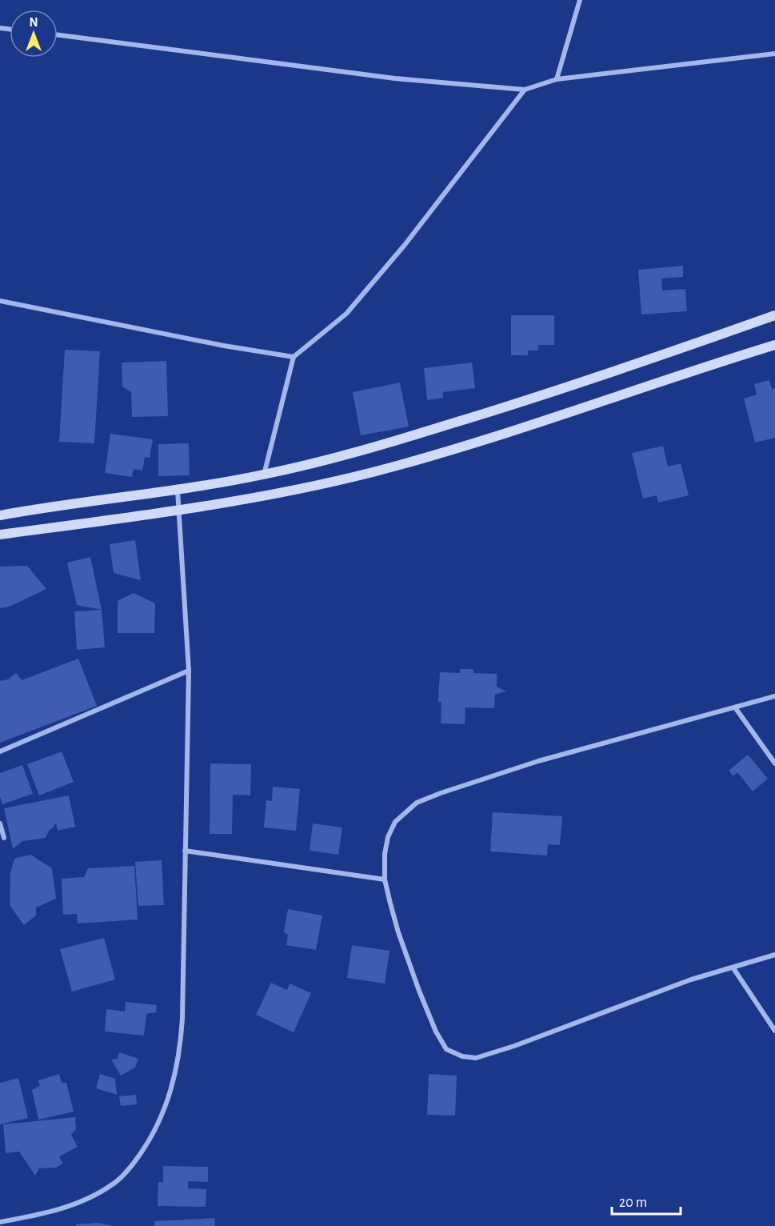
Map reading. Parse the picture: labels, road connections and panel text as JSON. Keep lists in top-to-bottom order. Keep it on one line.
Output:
{"scale_bar":"20 m","north":"top"}
